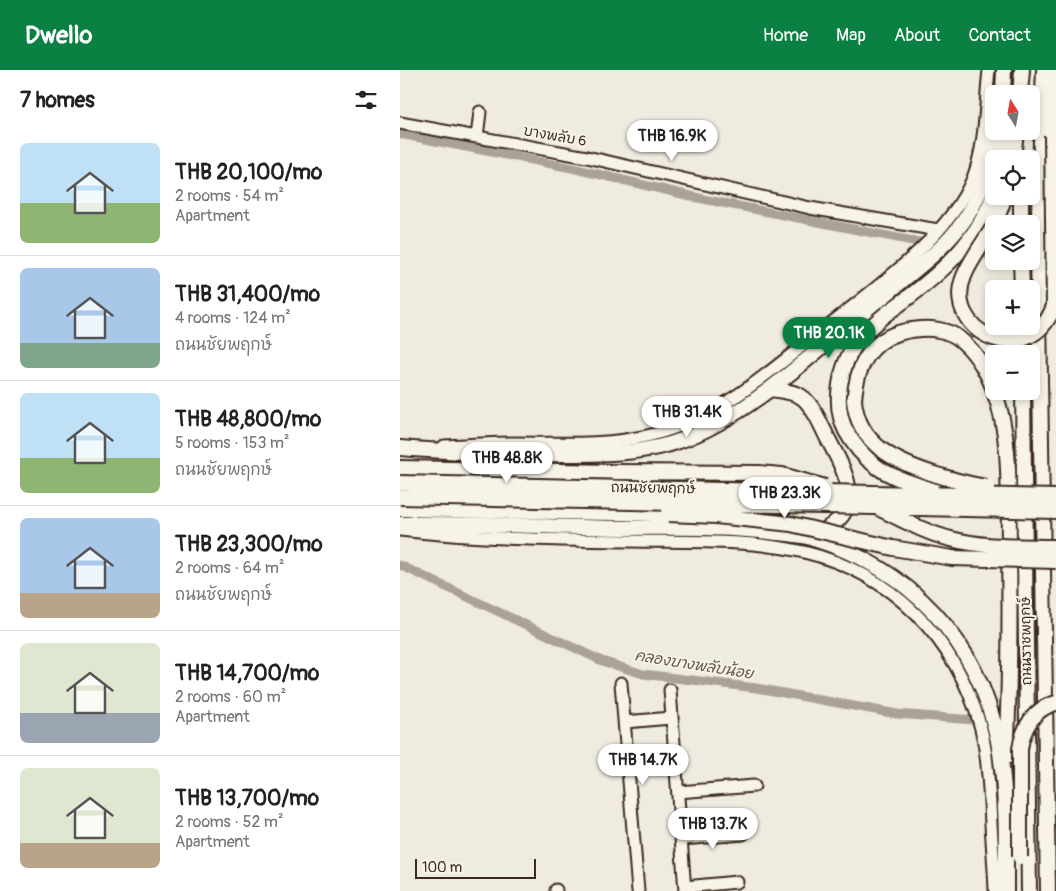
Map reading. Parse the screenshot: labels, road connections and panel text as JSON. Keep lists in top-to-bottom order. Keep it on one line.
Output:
{"streets":{"main road":["ถนนชัยพฤกษ์","ถนนราชพฤกษ์"],"street":["บางพลับ 6"]},"water":["คลองบางพลับน้อย"],"scale_bar":"100 m","north":"top","page":{"header":"Dwello","nav":["Home","Map","About","Contact"],"heading":"7 homes","map_buttons":["+","−"],"price":["THB 16.9K","THB 20.1K","THB 31.4K","THB 48.8K","THB 23.3K","THB 14.7K","THB 13.7K"],"list":[{"name":"THB 20,100/mo","note":"2 rooms · 54 m² · Apartment"},{"name":"THB 31,400/mo","note":"4 rooms · 124 m² · ถนนชัยพฤกษ์"},{"name":"THB 48,800/mo","note":"5 rooms · 153 m² · ถนนชัยพฤกษ์"},{"name":"THB 23,300/mo","note":"2 rooms · 64 m² · ถนนชัยพฤกษ์"},{"name":"THB 14,700/mo","note":"2 rooms · 60 m² · Apartment"},{"name":"THB 13,700/mo","note":"2 rooms · 52 m² · Apartment"}],"scale":"100 m"}}
